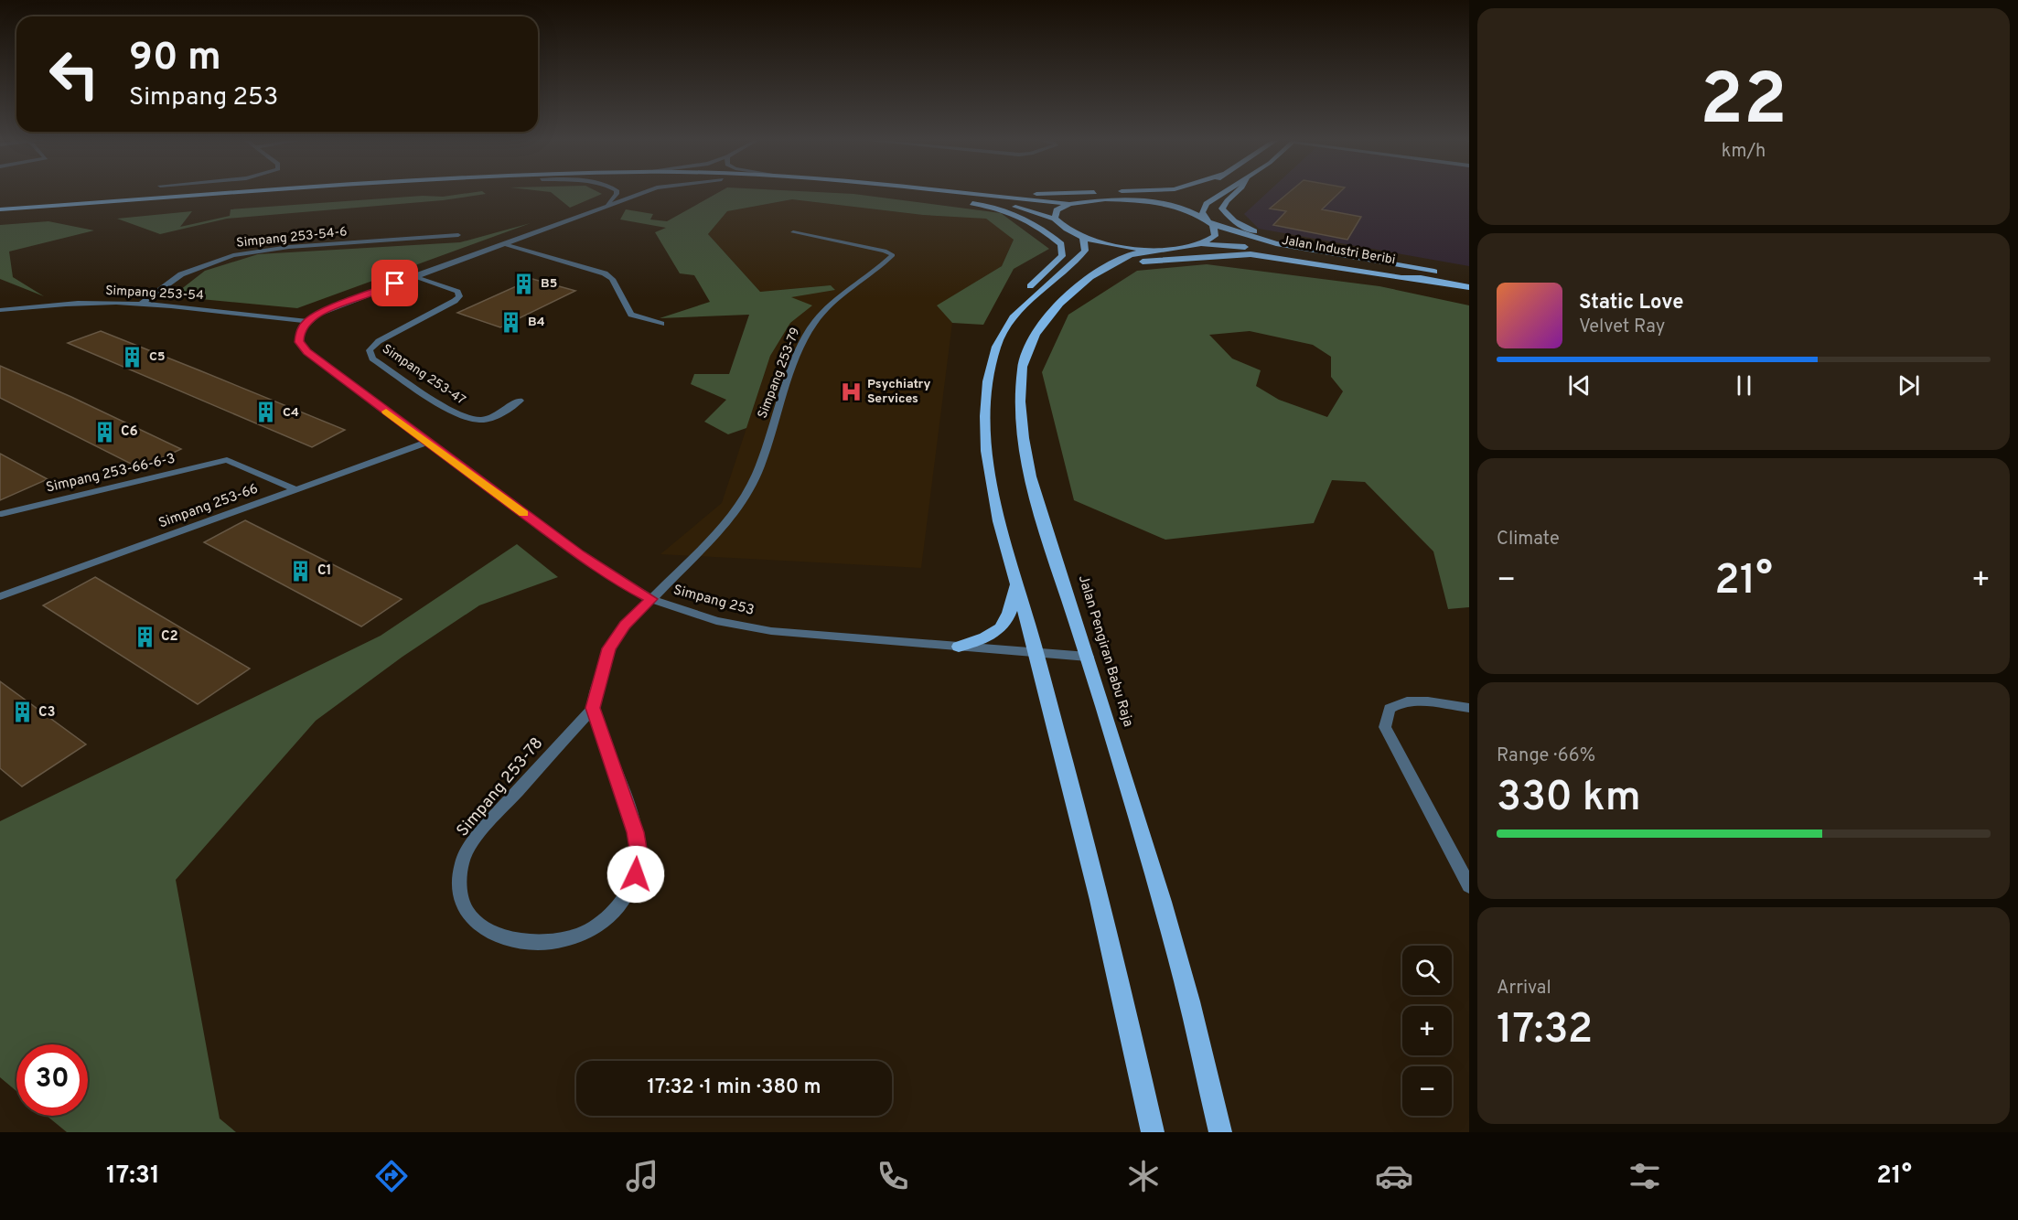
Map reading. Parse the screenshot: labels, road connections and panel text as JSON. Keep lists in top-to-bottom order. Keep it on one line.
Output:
{"streets":{"main road":["Jalan Industri Beribi","Jalan Pengiran Babu Raja"],"street":["Simpang 253-54-6","Simpang 253-54","Simpang 253-79","Simpang 253-47","Simpang 253-66-6-3","Simpang 253-66","Simpang 253","Simpang 253-78"]},"crossings":[["Simpang 253-54-6","Simpang 253-54"],["Jalan Industri Beribi","Jalan Pengiran Babu Raja"],["Simpang 253-54","Simpang 253"],["Simpang 253-79","Simpang 253"],["Simpang 253-79","Simpang 253-78"],["Simpang 253-66-6-3","Simpang 253-66"],["Simpang 253-66","Simpang 253"],["Simpang 253","Jalan Pengiran Babu Raja"],["Simpang 253","Simpang 253-78"]],"places":{"building":["B5","B4","C5","C4","C6","C1","C2","C3"],"hospital":["Psychiatry Services"]},"page":{"tile":[["22","km/h"],"Climate",["Range · 66%","330 km"],["Arrival","17:32"]],"turn":["90 m","Simpang 253"],"song":["Static Love","Velvet Ray"],"heat":["−","21°","+"],"map_buttons":["+","−"],"limit":"30","trip":"17:32 · 1 min · 380 m","tabs":["17:31","21°"]}}
